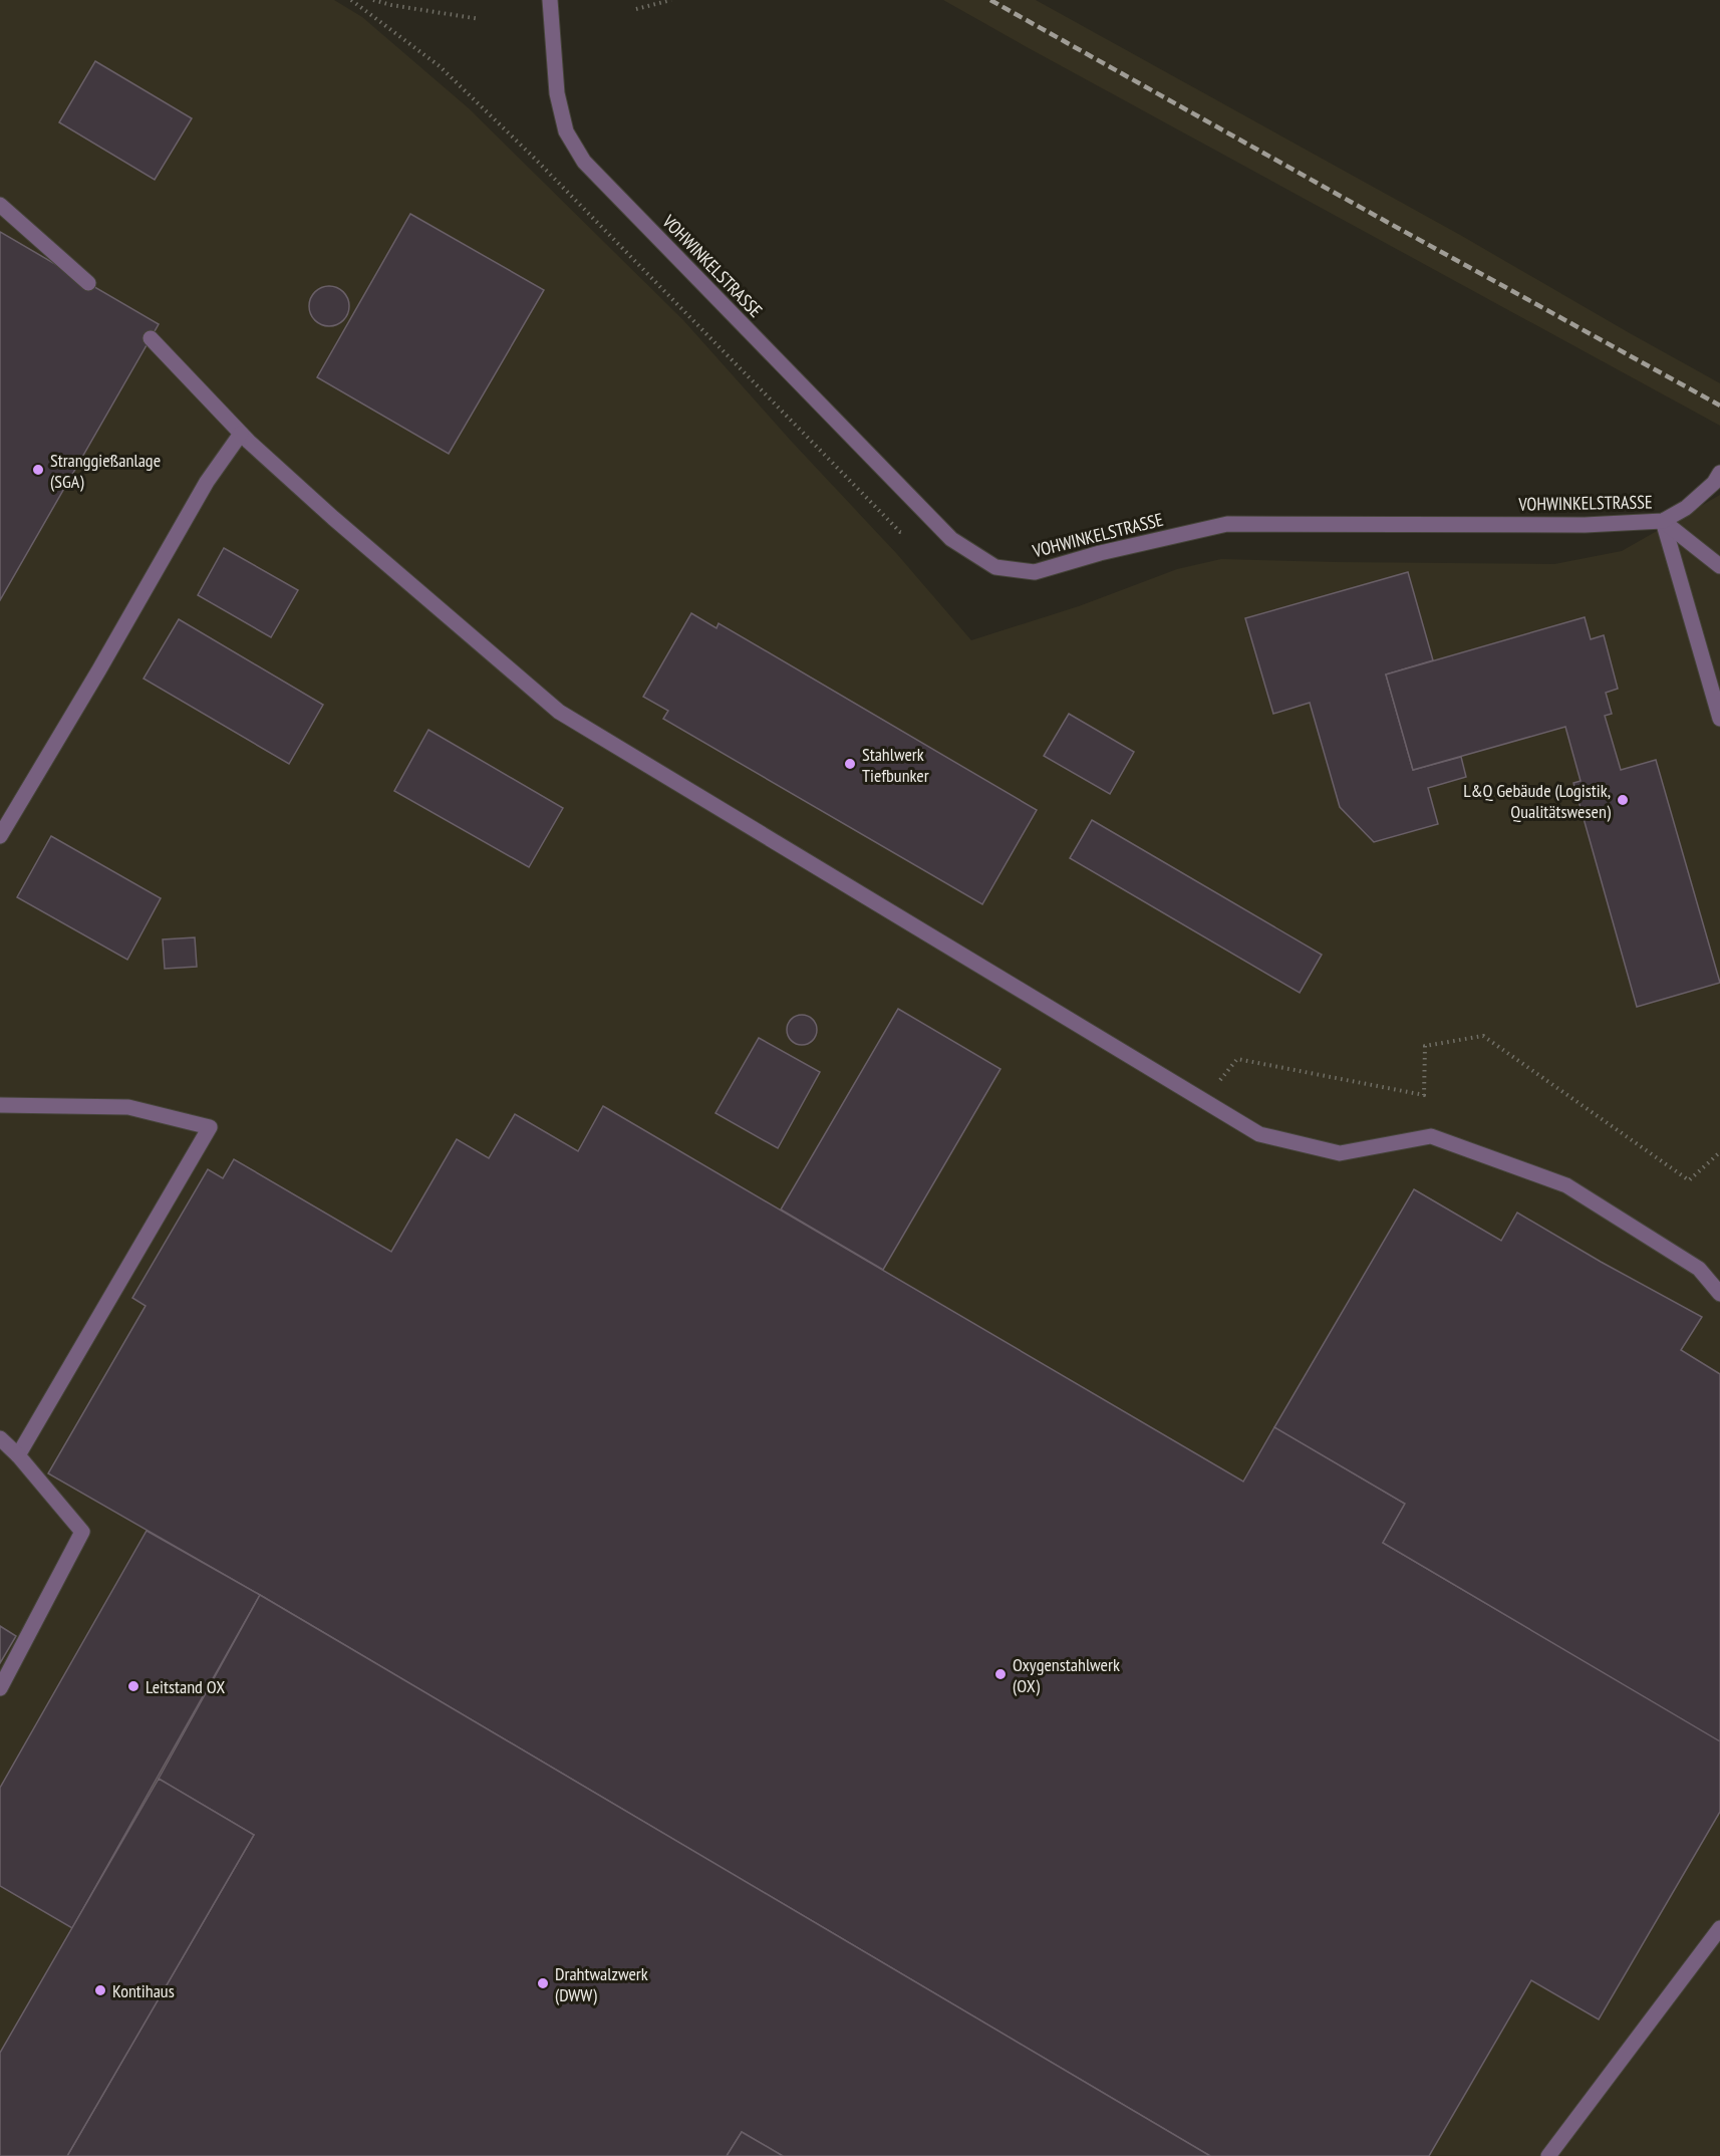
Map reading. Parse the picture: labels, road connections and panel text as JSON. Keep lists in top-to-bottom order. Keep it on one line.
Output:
{"streets":{"street":["VOHWINKELSTRASSE"]},"places":["Stranggießanlage (SGA)","Stahlwerk Tiefbunker","L&Q Gebäude (Logistik, Qualitätswesen)","Oxygenstahlwerk (OX)","Leitstand OX","Drahtwalzwerk (DWW)","Kontihaus"]}
